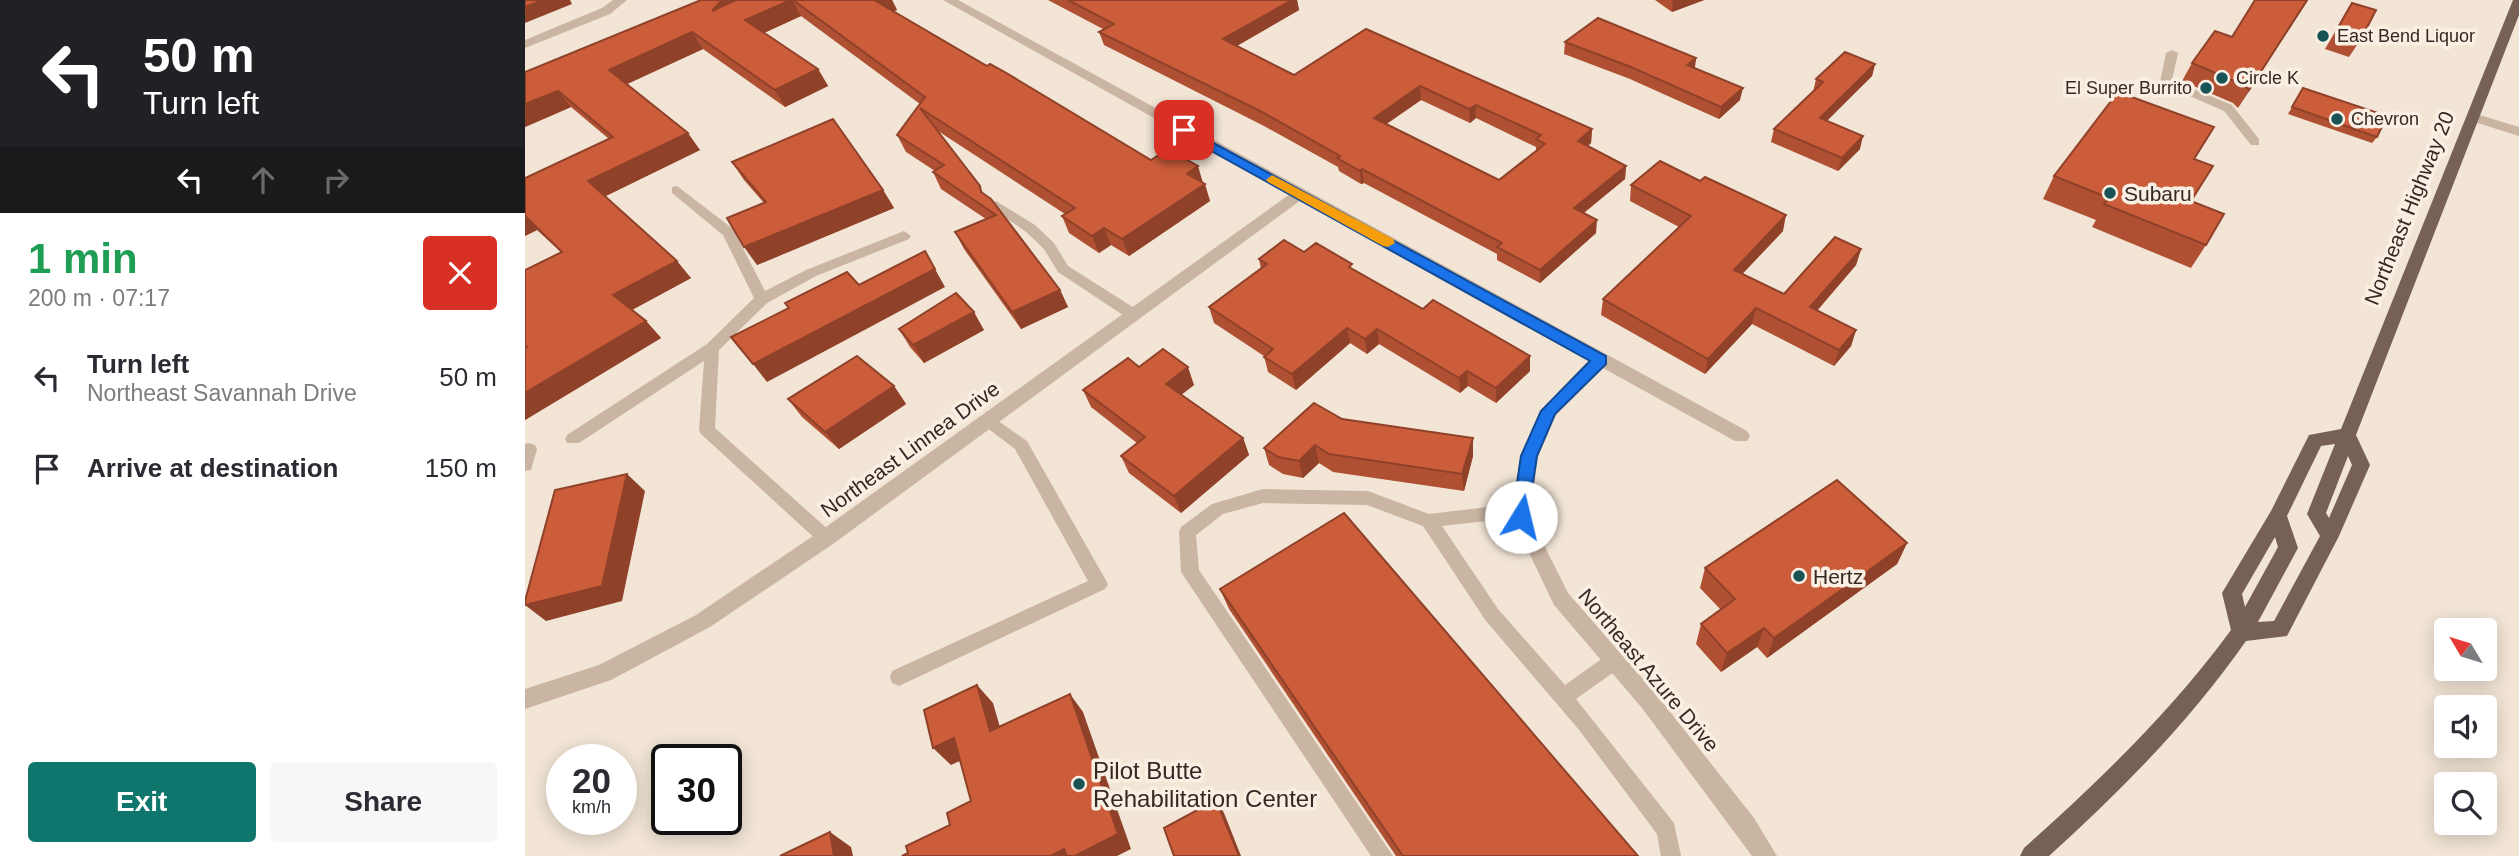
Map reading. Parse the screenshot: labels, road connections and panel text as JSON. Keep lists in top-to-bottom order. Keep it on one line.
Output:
{"streets":{"main road":["Northeast Highway 20"],"street":["Northeast Linnea Drive","Northeast Azure Drive"]},"places":["East Bend Liquor","Circle K","El Super Burrito","Chevron","Subaru","Hertz","Pilot Butte Rehabilitation Center"],"north":"top left","page":{"turn":["50 m","Turn left"],"heading":["1 min","200 m · 07:17"],"list":[{"name":"Turn left","note":"Northeast Savannah Drive","value":"50 m"},{"name":"Arrive at destination","value":"150 m"}],"speed":"20 km/h","limit":"30","buttons":["Exit","Share"]}}
